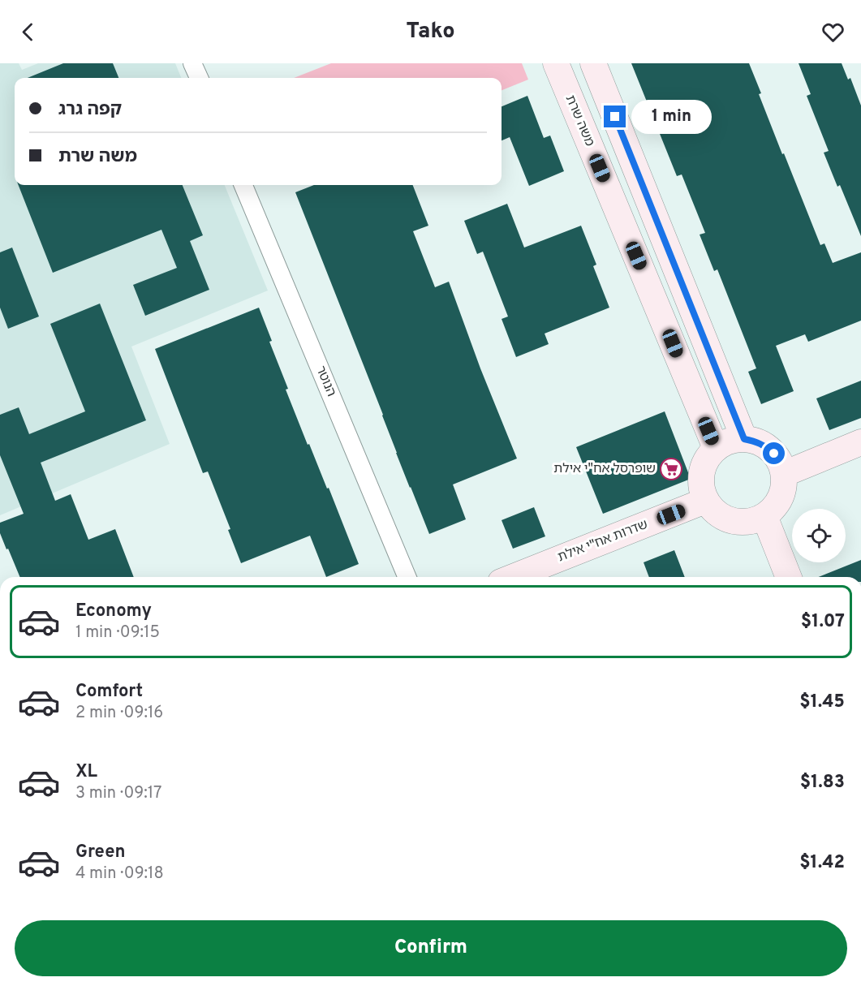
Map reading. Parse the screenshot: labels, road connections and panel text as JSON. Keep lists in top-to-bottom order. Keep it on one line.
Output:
{"streets":{"street":["משה שרת","הנוטר","שדרות אח\"י אילת"]},"crossings":[["משה שרת","שדרות אח\"י אילת"]],"places":{"supermarket":["שופרסל אח\"י אילת"]},"page":{"header":"Tako","banner":["קפה גרג","משה שרת"],"bubble":"1 min","list":[{"name":"Economy","note":"1 min · 09:15","value":"$1.07"},{"name":"Comfort","note":"2 min · 09:16","value":"$1.45"},{"name":"XL","note":"3 min · 09:17","value":"$1.83"},{"name":"Green","note":"4 min · 09:18","value":"$1.42"}],"buttons":"Confirm"}}
